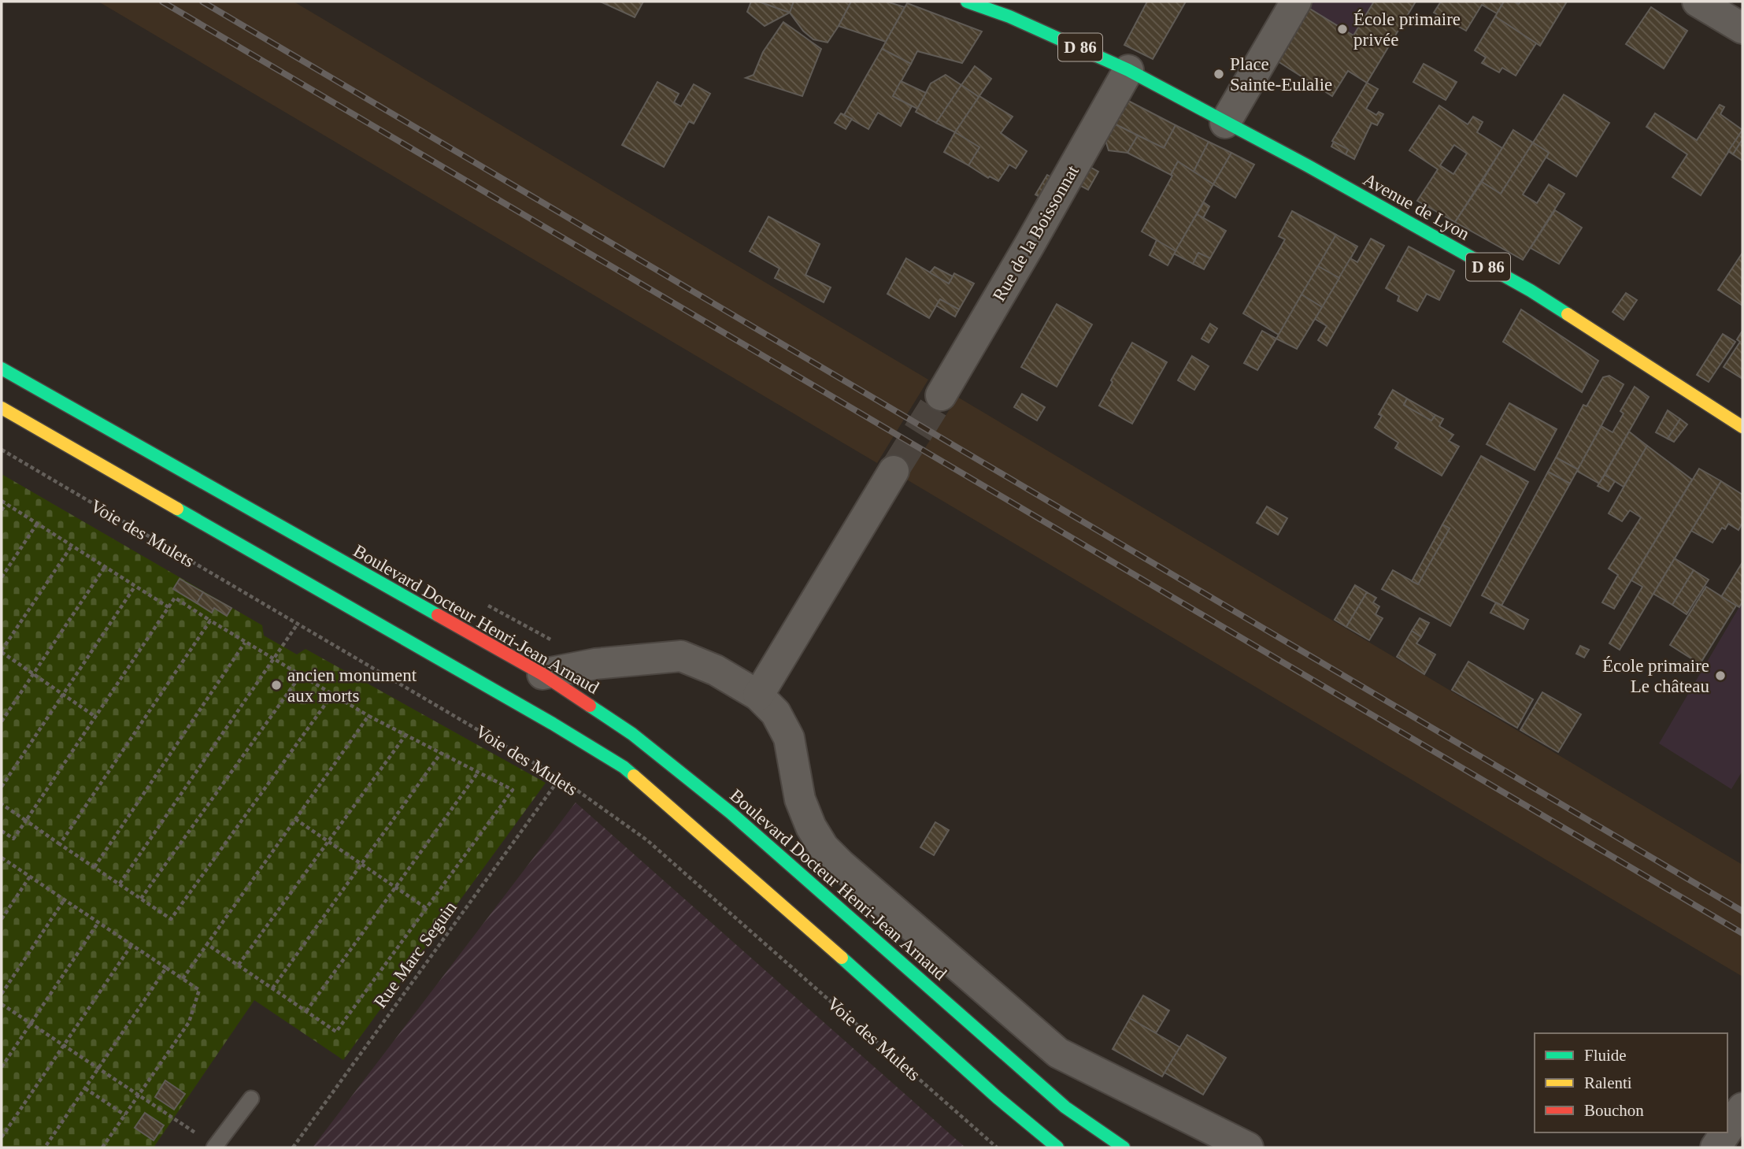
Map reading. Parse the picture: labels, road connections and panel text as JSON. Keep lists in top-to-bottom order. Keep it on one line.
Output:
{"streets":{"main road":["D 86","Avenue de Lyon","Boulevard Docteur Henri-Jean Arnaud"],"street":["Rue de la Boissonnat"],"path":["Voie des Mulets","Rue Marc Seguin"]},"crossings":[["D 86","Avenue de Lyon"],["D 86","Rue de la Boissonnat"],["Avenue de Lyon","Rue de la Boissonnat"],["Voie des Mulets","Rue Marc Seguin"]],"places":["École primaire privée","Place Sainte-Eulalie","École primaire Le château","ancien monument aux morts"],"legend":["Fluide","Ralenti","Bouchon"]}
